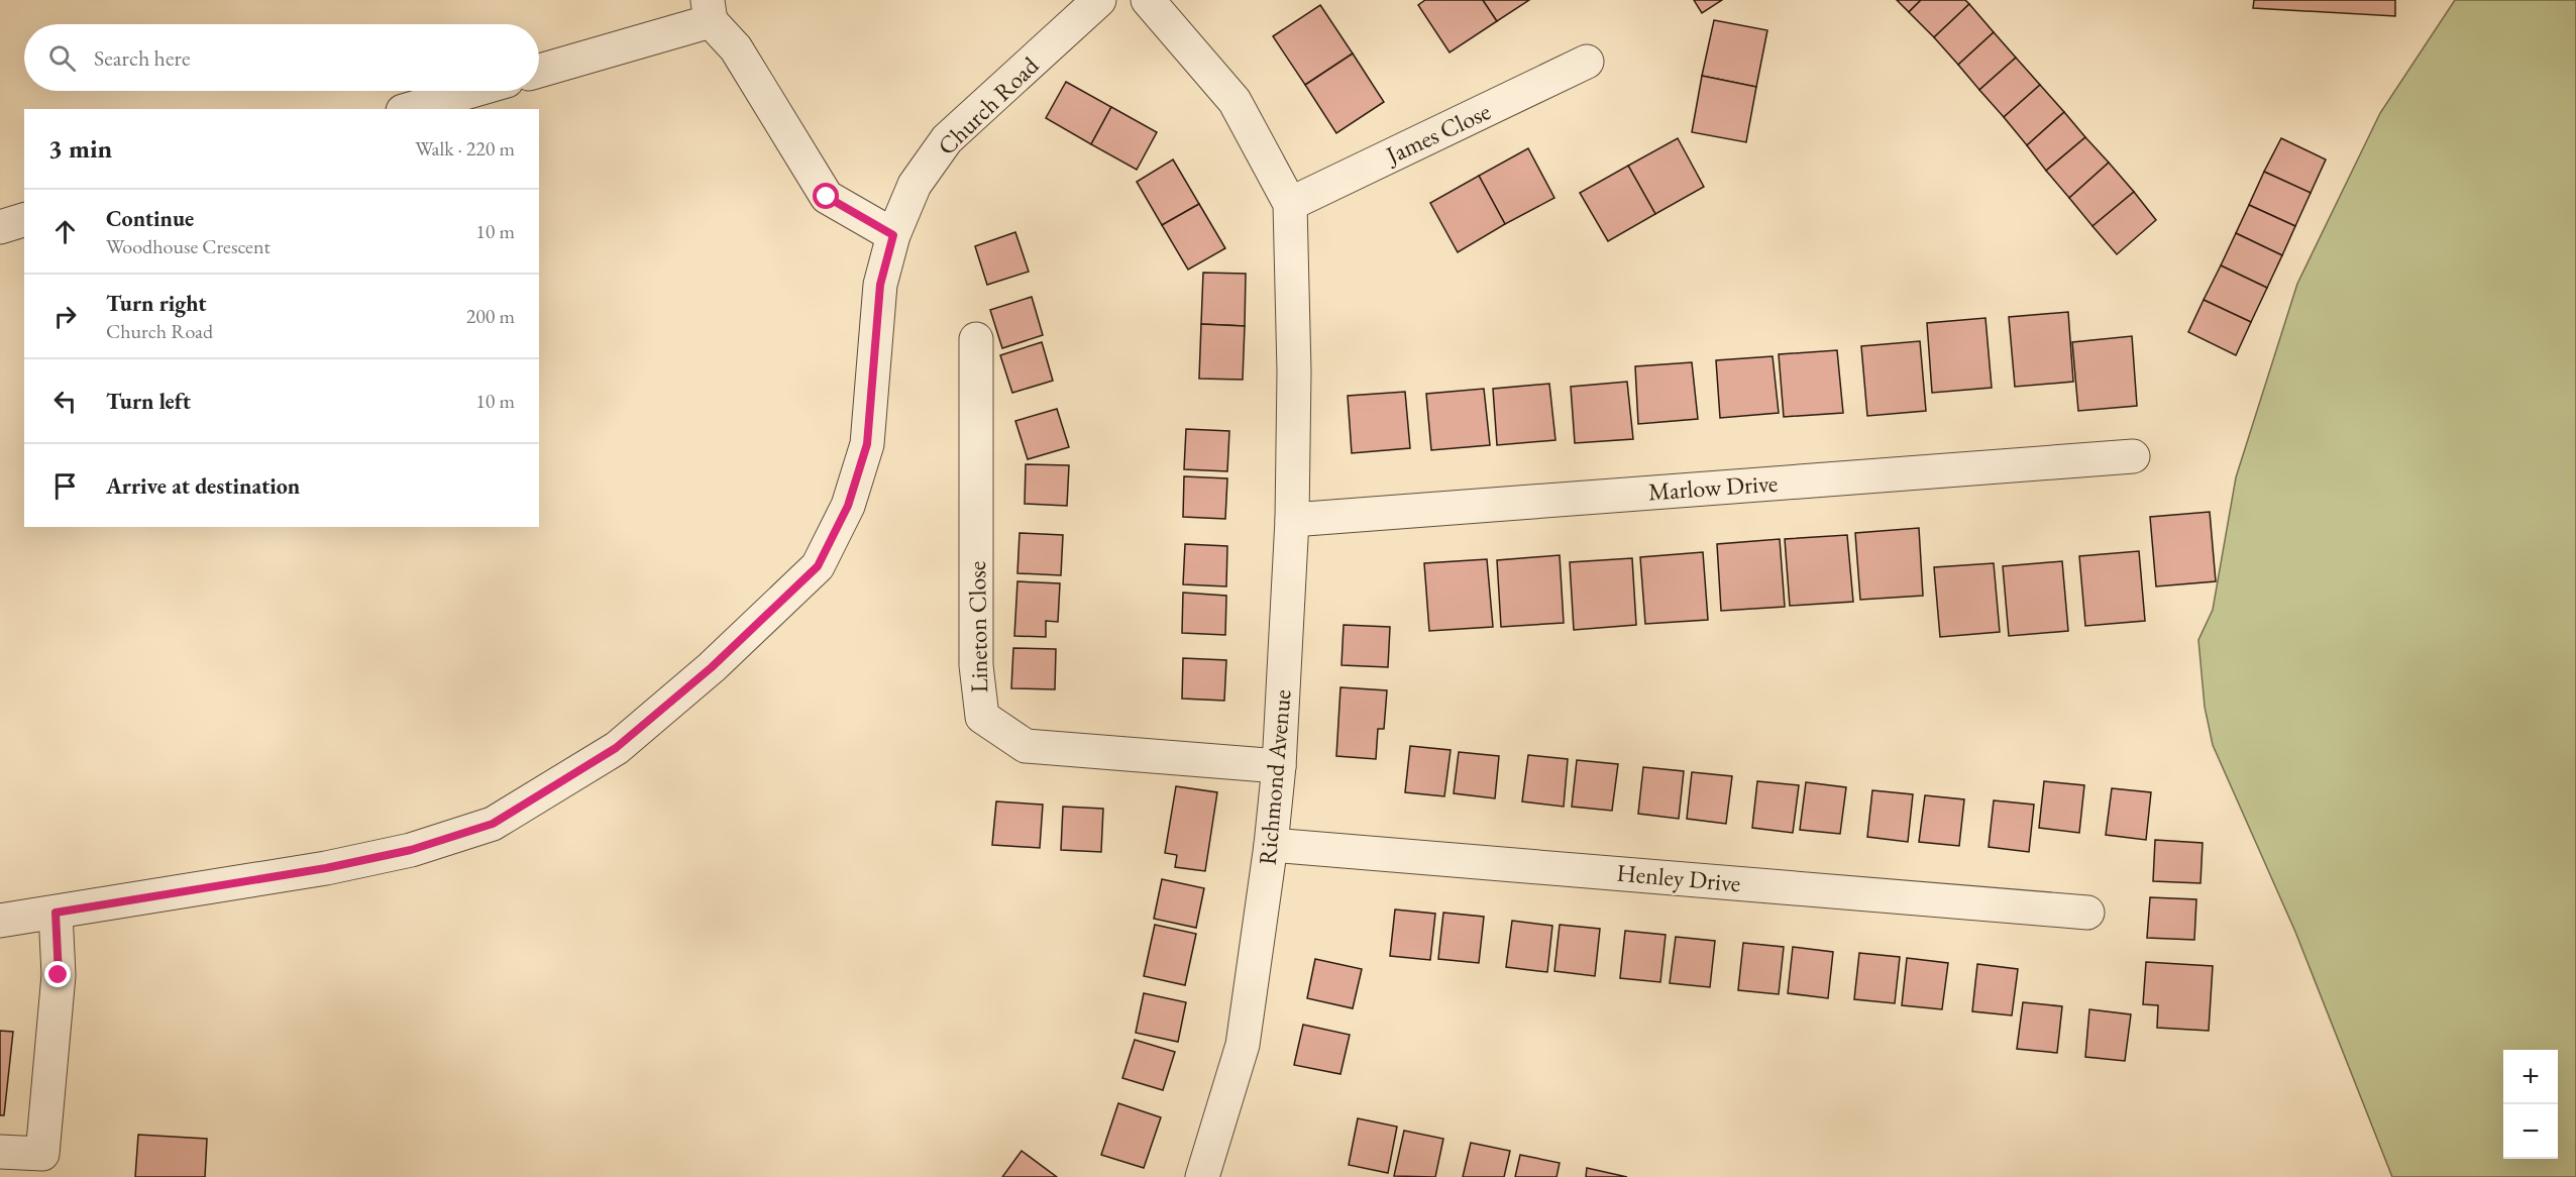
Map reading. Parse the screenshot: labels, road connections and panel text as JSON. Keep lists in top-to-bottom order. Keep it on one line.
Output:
{"streets":{"street":["Church Road","James Close","Marlow Drive","Lineton Close","Richmond Avenue","Henley Drive"]},"crossings":[["James Close","Richmond Avenue"],["Marlow Drive","Richmond Avenue"],["Lineton Close","Richmond Avenue"],["Richmond Avenue","Henley Drive"]],"page":{"search":"Search here","heading":["3 min","Walk · 220 m"],"list":[["Continue","Woodhouse Crescent","10 m"],["Turn right","Church Road","200 m"],["Turn left","10 m"],"Arrive at destination"],"map_buttons":["+","−"]}}
